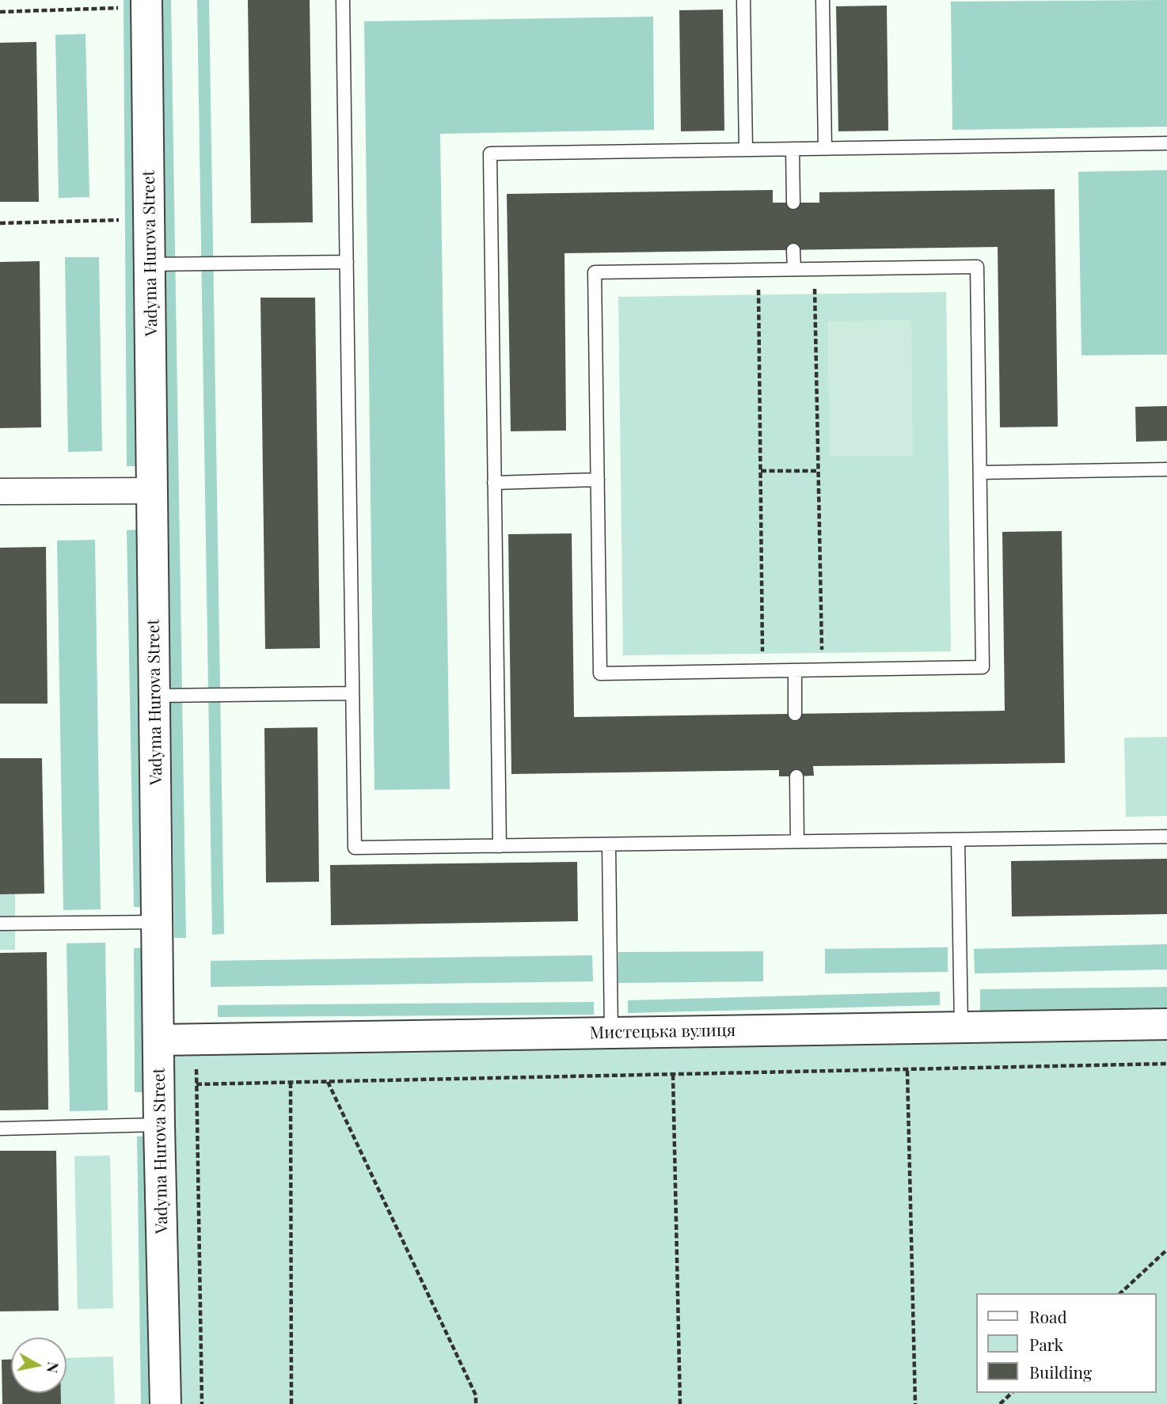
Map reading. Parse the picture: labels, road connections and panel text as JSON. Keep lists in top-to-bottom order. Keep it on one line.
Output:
{"streets":{"street":["Vadyma Hurova Street","Мистецька вулиця"]},"crossings":[["Vadyma Hurova Street","Мистецька вулиця"]],"legend":["Road","Park","Building"],"north":"right"}
